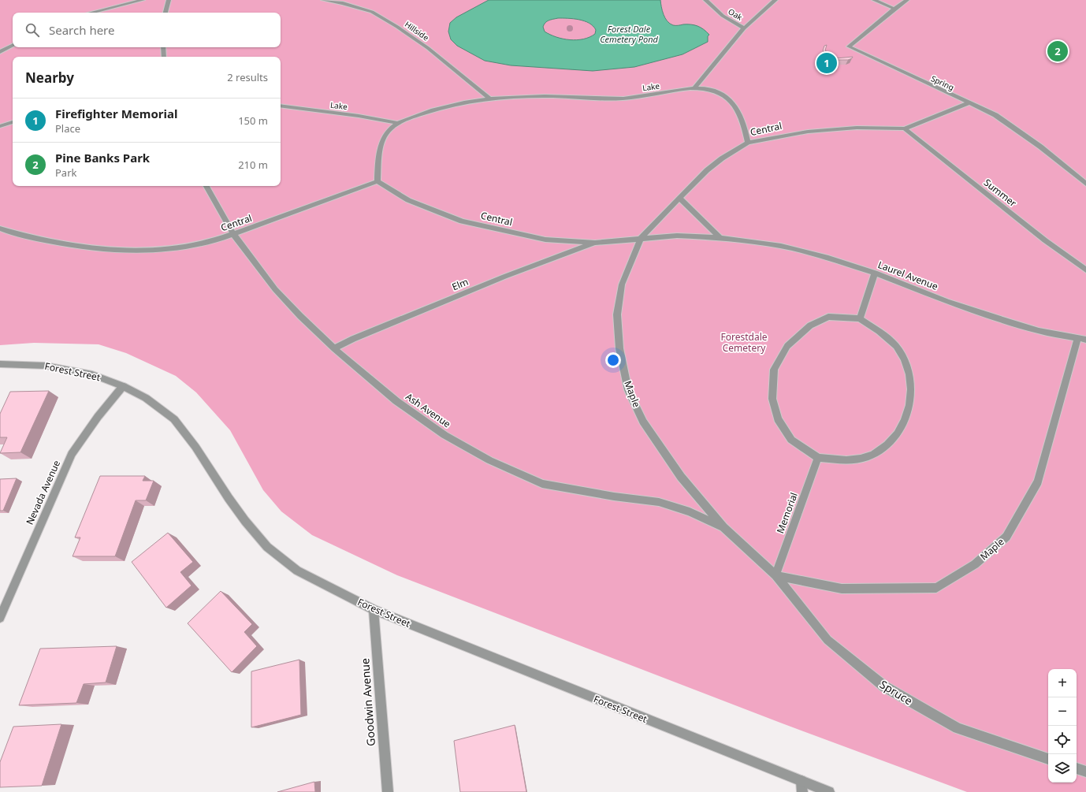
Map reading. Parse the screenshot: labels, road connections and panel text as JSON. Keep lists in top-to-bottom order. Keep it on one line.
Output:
{"streets":{"street":["Oak","Hillside","Spring","Lake","Central","Summer","Laurel Avenue","Elm","Forest Street","Maple","Ash Avenue","Nevada Avenue","Memorial","Spruce","Goodwin Avenue"]},"crossings":[["Hillside","Lake"],["Spring","Central"],["Lake","Central"],["Central","Summer"],["Central","Laurel Avenue"],["Central","Elm"],["Central","Maple"],["Central","Ash Avenue"],["Laurel Avenue","Maple"],["Elm","Ash Avenue"],["Forest Street","Nevada Avenue"],["Forest Street","Goodwin Avenue"],["Maple","Ash Avenue"],["Maple","Memorial"],["Maple","Spruce"],["Ash Avenue","Spruce"],["Memorial","Spruce"]],"water":["Forest Dale Cemetery Pond"],"parks":["Forestdale Cemetery"],"page":{"search":"Search here","pins":["2","1"],"heading":["Nearby","2 results"],"list":[{"mark":"1","name":"Firefighter Memorial","note":"Place","value":"150 m"},{"mark":"2","name":"Pine Banks Park","note":"Park","value":"210 m"}],"map_buttons":["+","−"]}}
